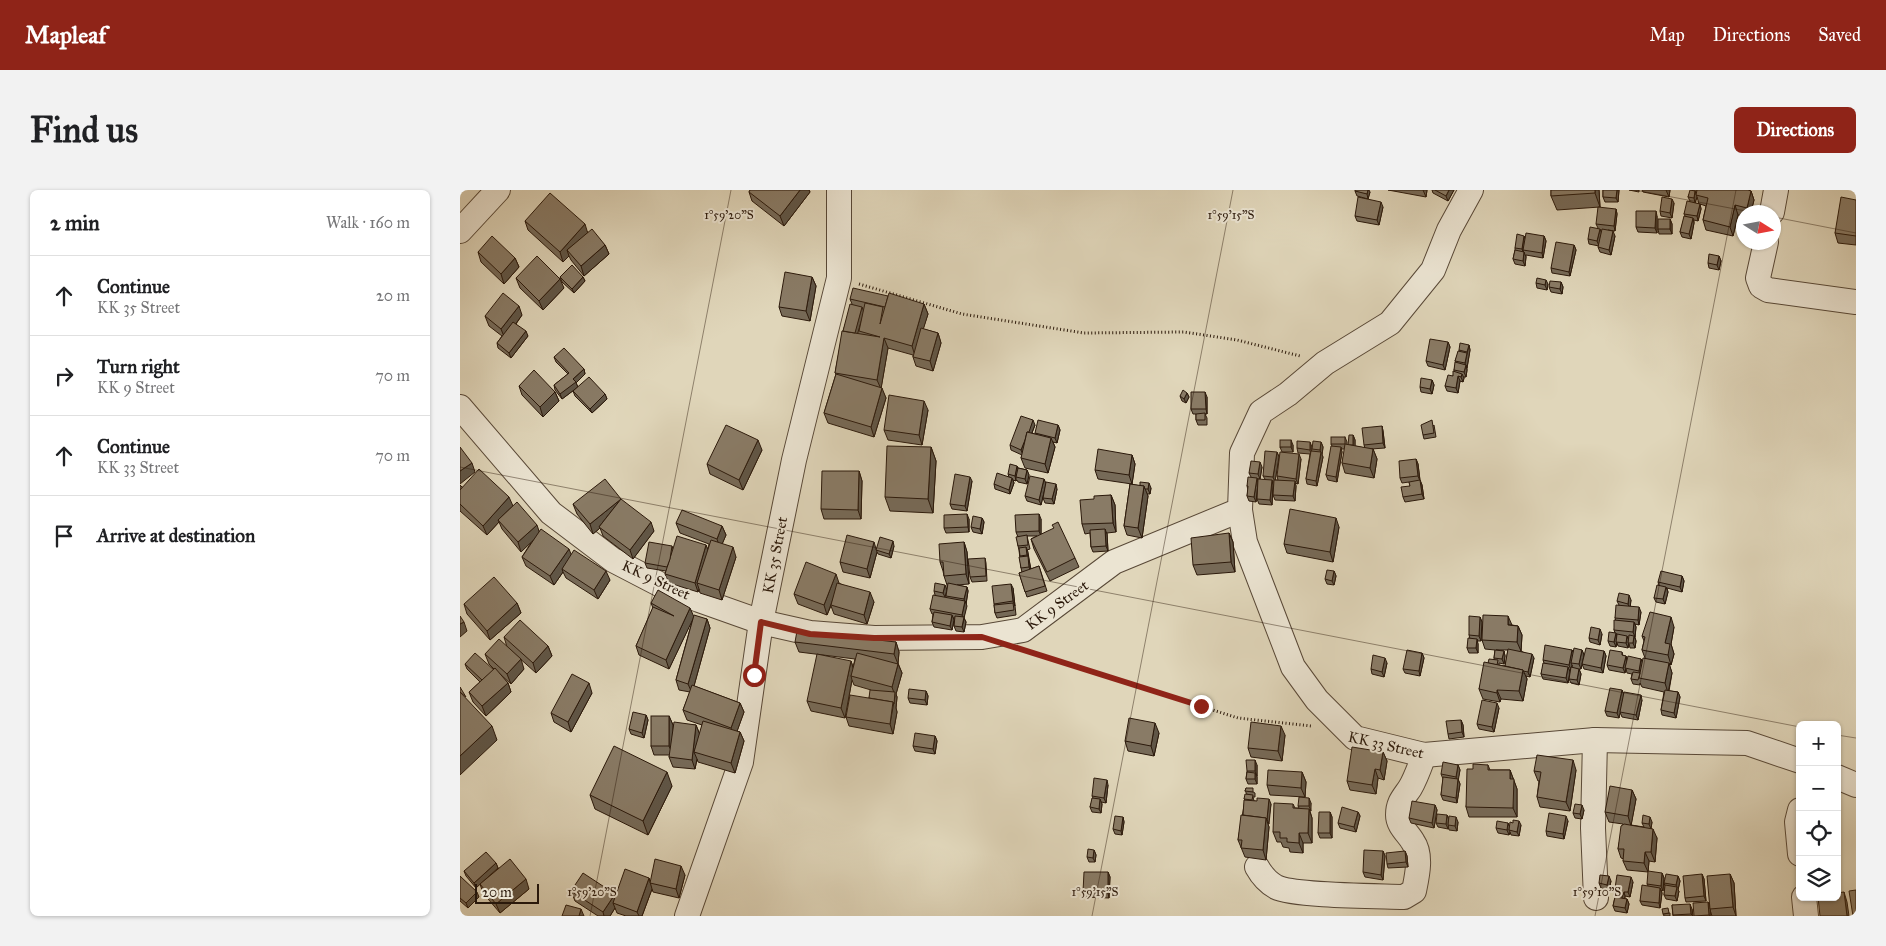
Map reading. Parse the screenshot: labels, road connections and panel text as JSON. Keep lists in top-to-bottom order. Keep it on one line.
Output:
{"streets":{"street":["KK 35 Street","KK 9 Street","KK 33 Street"]},"crossings":[["KK 35 Street","KK 9 Street"],["KK 9 Street","KK 33 Street"]],"scale_bar":"20 m","north":"right","page":{"header":"Mapleaf","nav":["Map","Directions","Saved"],"buttons":"Directions","title":"Find us","heading":["2 min","Walk · 160 m"],"list":[["Continue","KK 35 Street","20 m"],["Turn right","KK 9 Street","70 m"],["Continue","KK 33 Street","70 m"],"Arrive at destination"],"map_buttons":["+","−"],"scale":"20 m"},"coordinates":["1°59'20\"S","1°59'15\"S","1°59'10\"S"]}
